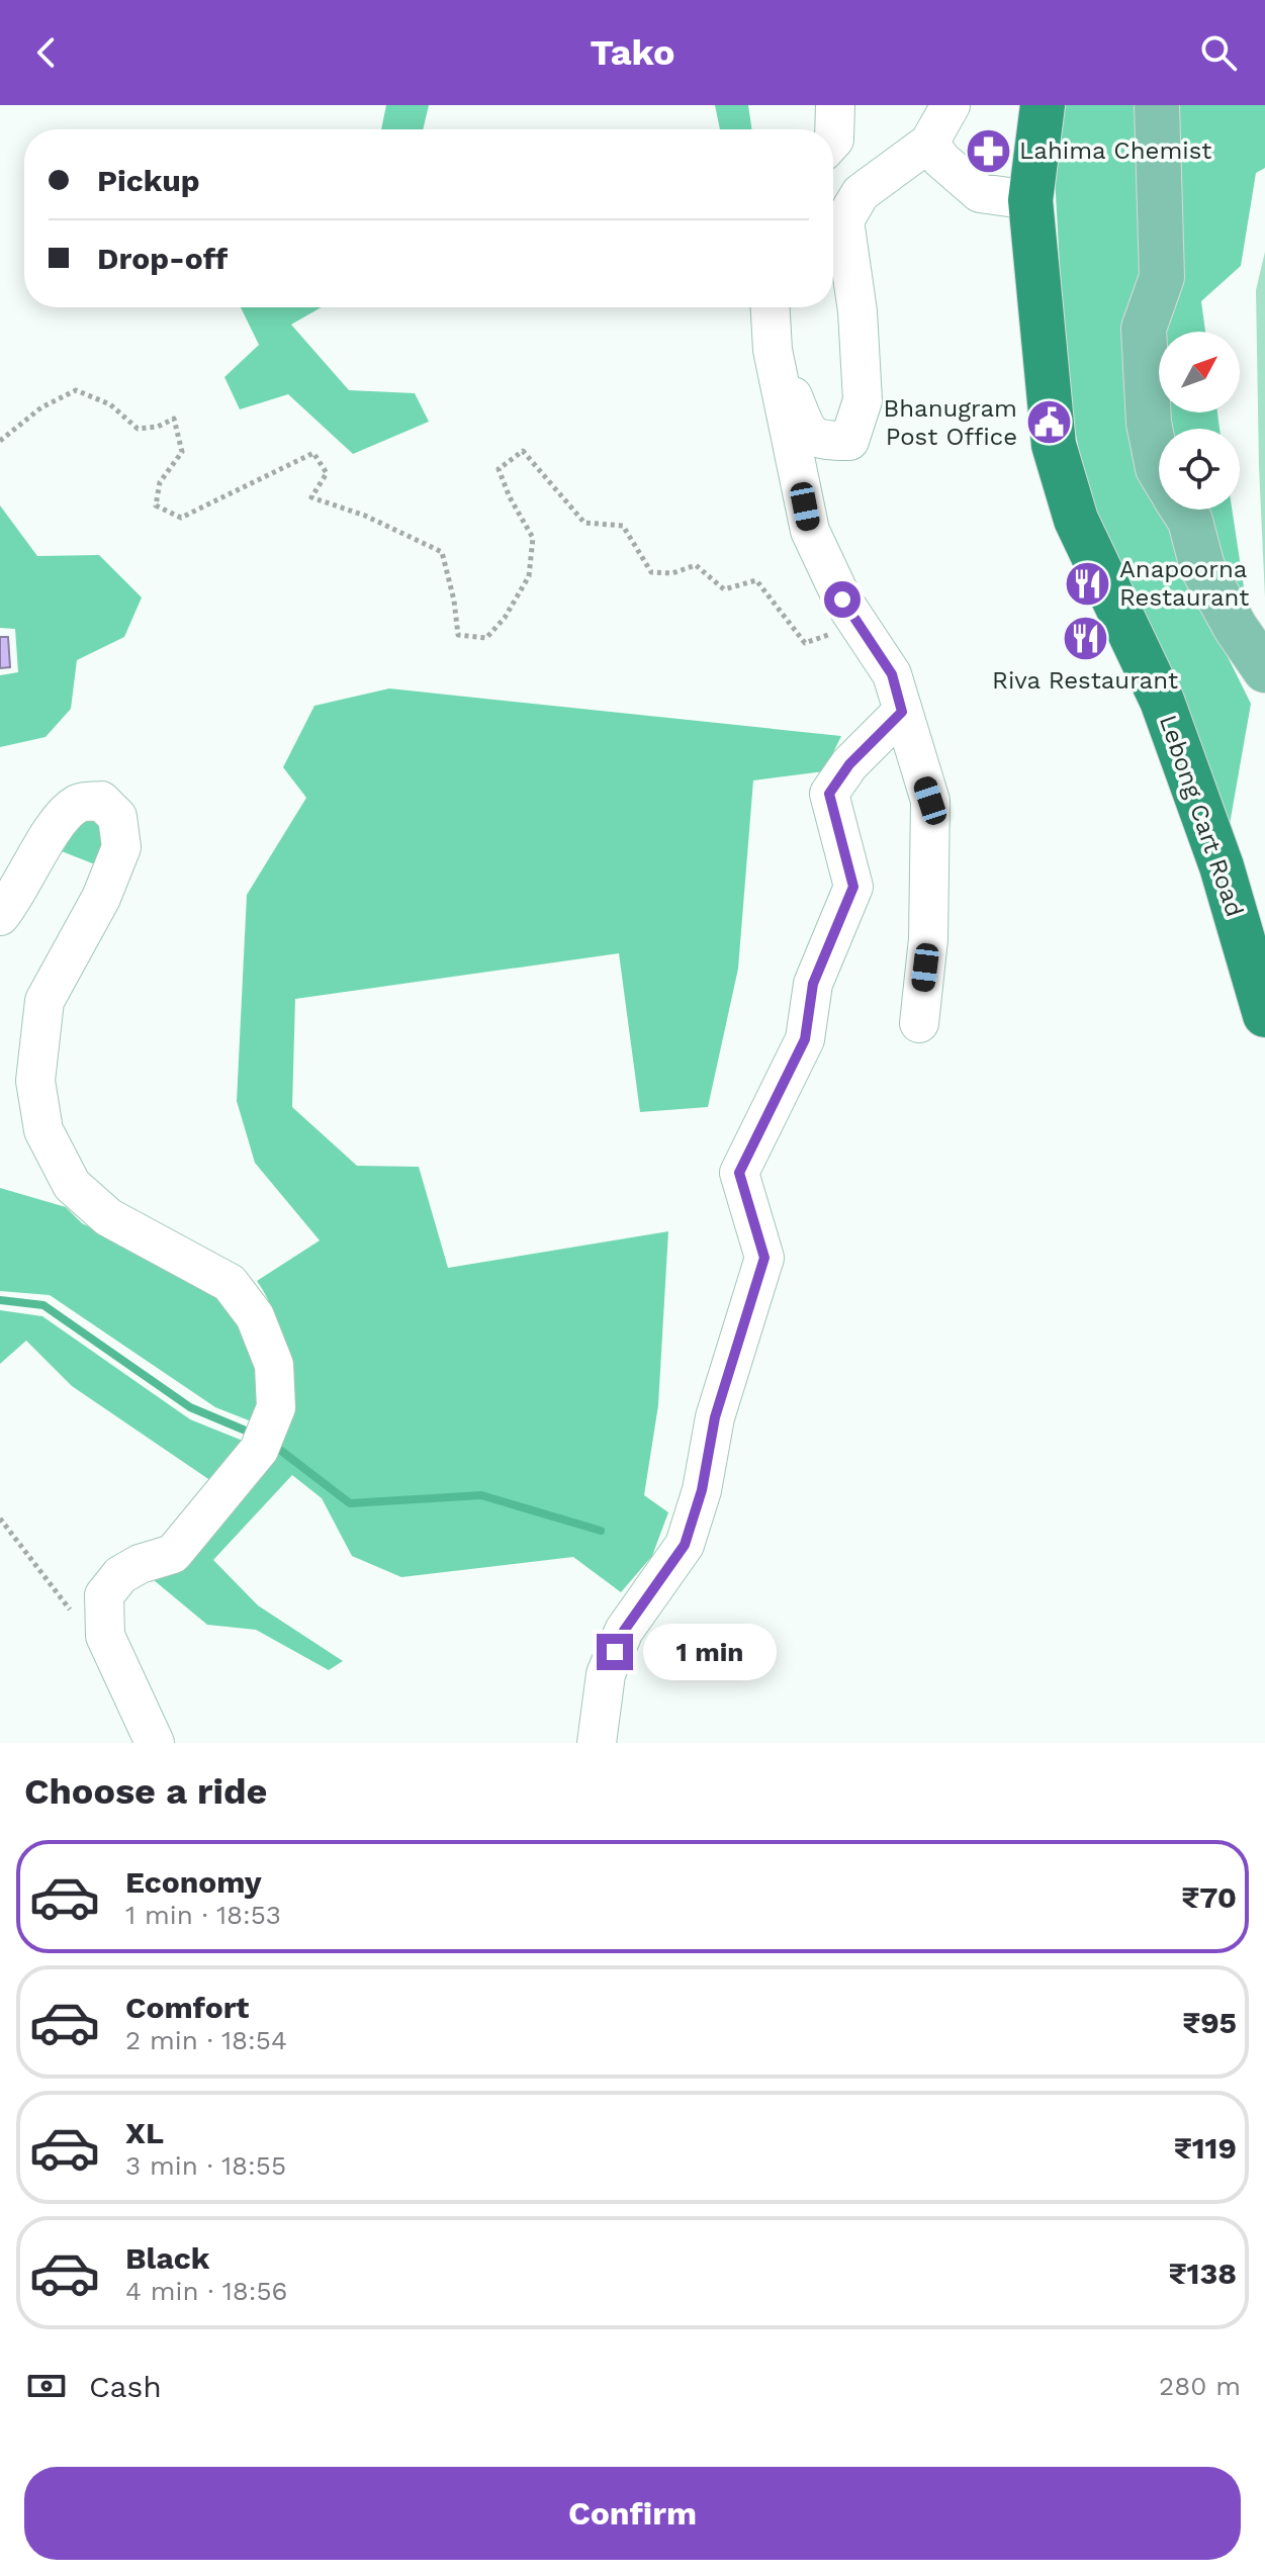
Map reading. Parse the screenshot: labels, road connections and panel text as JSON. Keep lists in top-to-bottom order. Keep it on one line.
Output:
{"streets":{"highway":["Lebong Cart Road"]},"places":{"pharmacy":["Lahima Chemist"],"public building":["Bhanugram Post Office"],"restaurant":["Anapoorna Restaurant","Riva Restaurant"]},"north":"top right","page":{"header":"Tako","banner":["Pickup","Drop-off"],"bubble":"1 min","heading":"Choose a ride","list":[{"name":"Economy","note":"1 min · 18:53","value":"₹70"},{"name":"Comfort","note":"2 min · 18:54","value":"₹95"},{"name":"XL","note":"3 min · 18:55","value":"₹119"},{"name":"Black","note":"4 min · 18:56","value":"₹138"}],"pay":["Cash","280 m"],"buttons":"Confirm"}}
